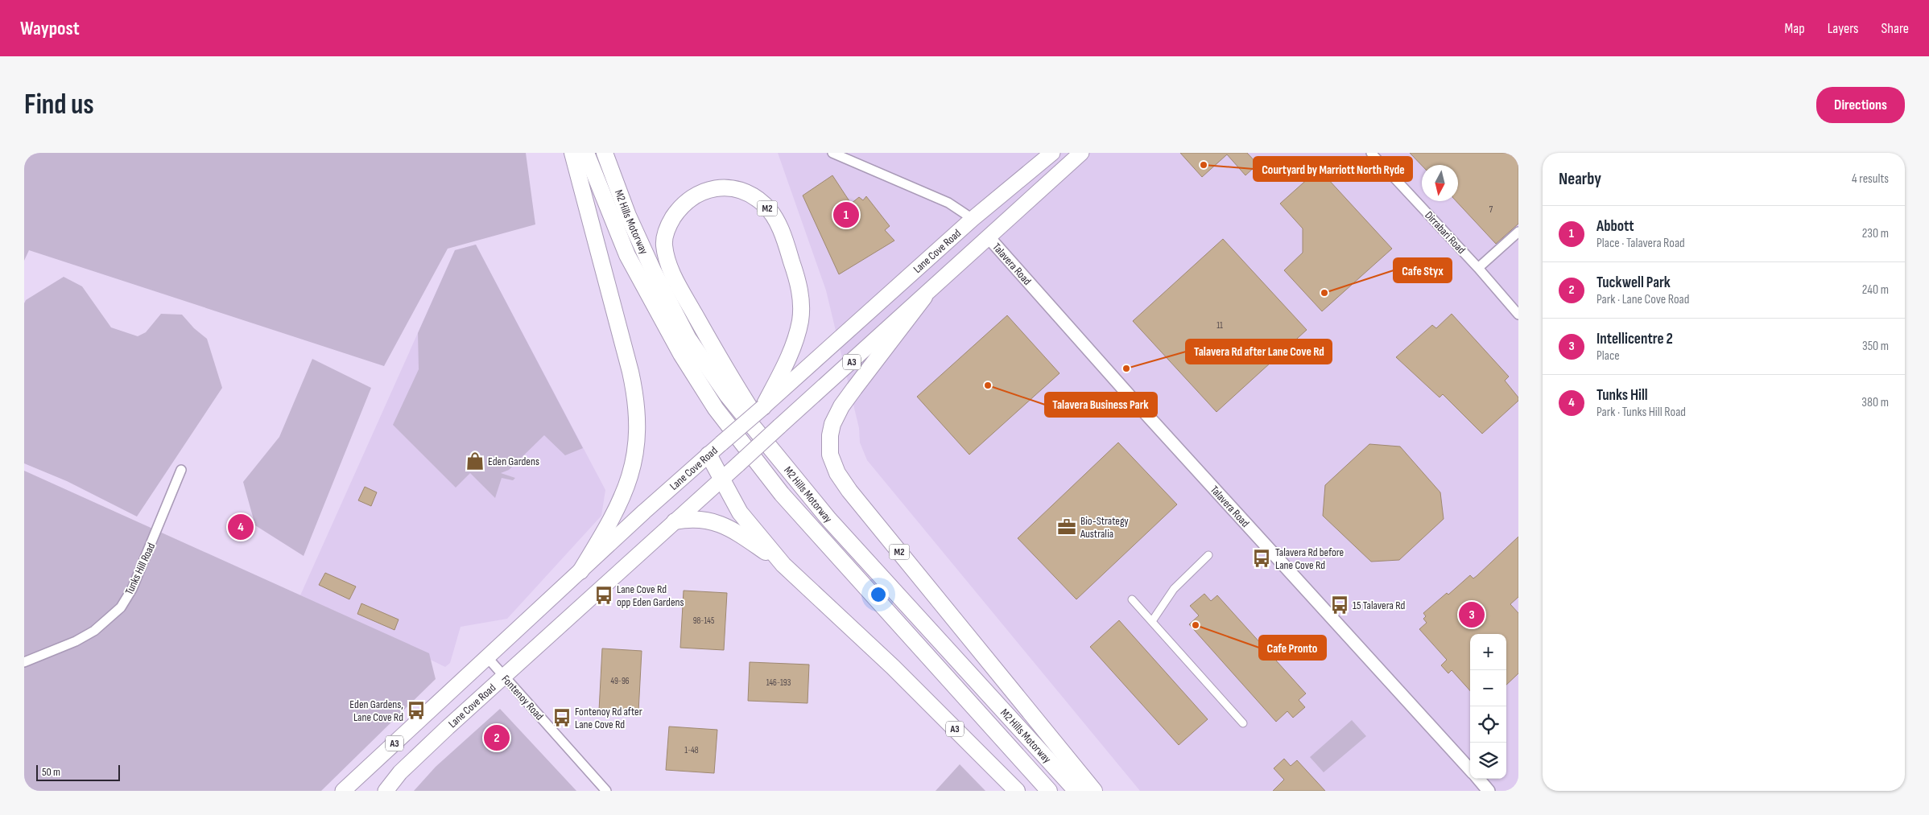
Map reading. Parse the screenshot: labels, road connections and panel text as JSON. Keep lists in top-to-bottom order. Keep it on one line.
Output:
{"streets":{"highway":["M2","M2 Hills Motorway","Lane Cove Road","A3"],"main road":["Talavera Road"],"street":["Dirrabari Road","Tunks Hill Road","Fontenoy Road"]},"crossings":[["M2","M2 Hills Motorway"],["M2","Lane Cove Road"],["Lane Cove Road","Talavera Road"],["Lane Cove Road","A3"],["Lane Cove Road","Fontenoy Road"]],"places":{"other":["Courtyard by Marriott North Ryde","Cafe Styx","Talavera Rd after Lane Cove Rd","Talavera Business Park","Cafe Pronto"],"shop":["Eden Gardens"],"office":["Bio-Strategy Australia"],"bus stop":["Talavera Rd before Lane Cove Rd","Lane Cove Rd opp Eden Gardens","15 Talavera Rd","Eden Gardens, Lane Cove Rd","Fontenoy Rd after Lane Cove Rd"]},"house_numbers":["7","11","98-145","49-96","146-193","1-48"],"scale_bar":"50 m","north":"bottom","page":{"header":"Waypost","nav":["Map","Layers","Share"],"buttons":"Directions","title":"Find us","heading":["Nearby","4 results"],"pins":["1","4","3","2"],"list":[{"mark":"1","name":"Abbott","note":"Place · Talavera Road","value":"230 m"},{"mark":"2","name":"Tuckwell Park","note":"Park · Lane Cove Road","value":"240 m"},{"mark":"3","name":"Intellicentre 2","note":"Place","value":"350 m"},{"mark":"4","name":"Tunks Hill","note":"Park · Tunks Hill Road","value":"380 m"}],"map_buttons":["+","−"],"scale":"50 m"}}
